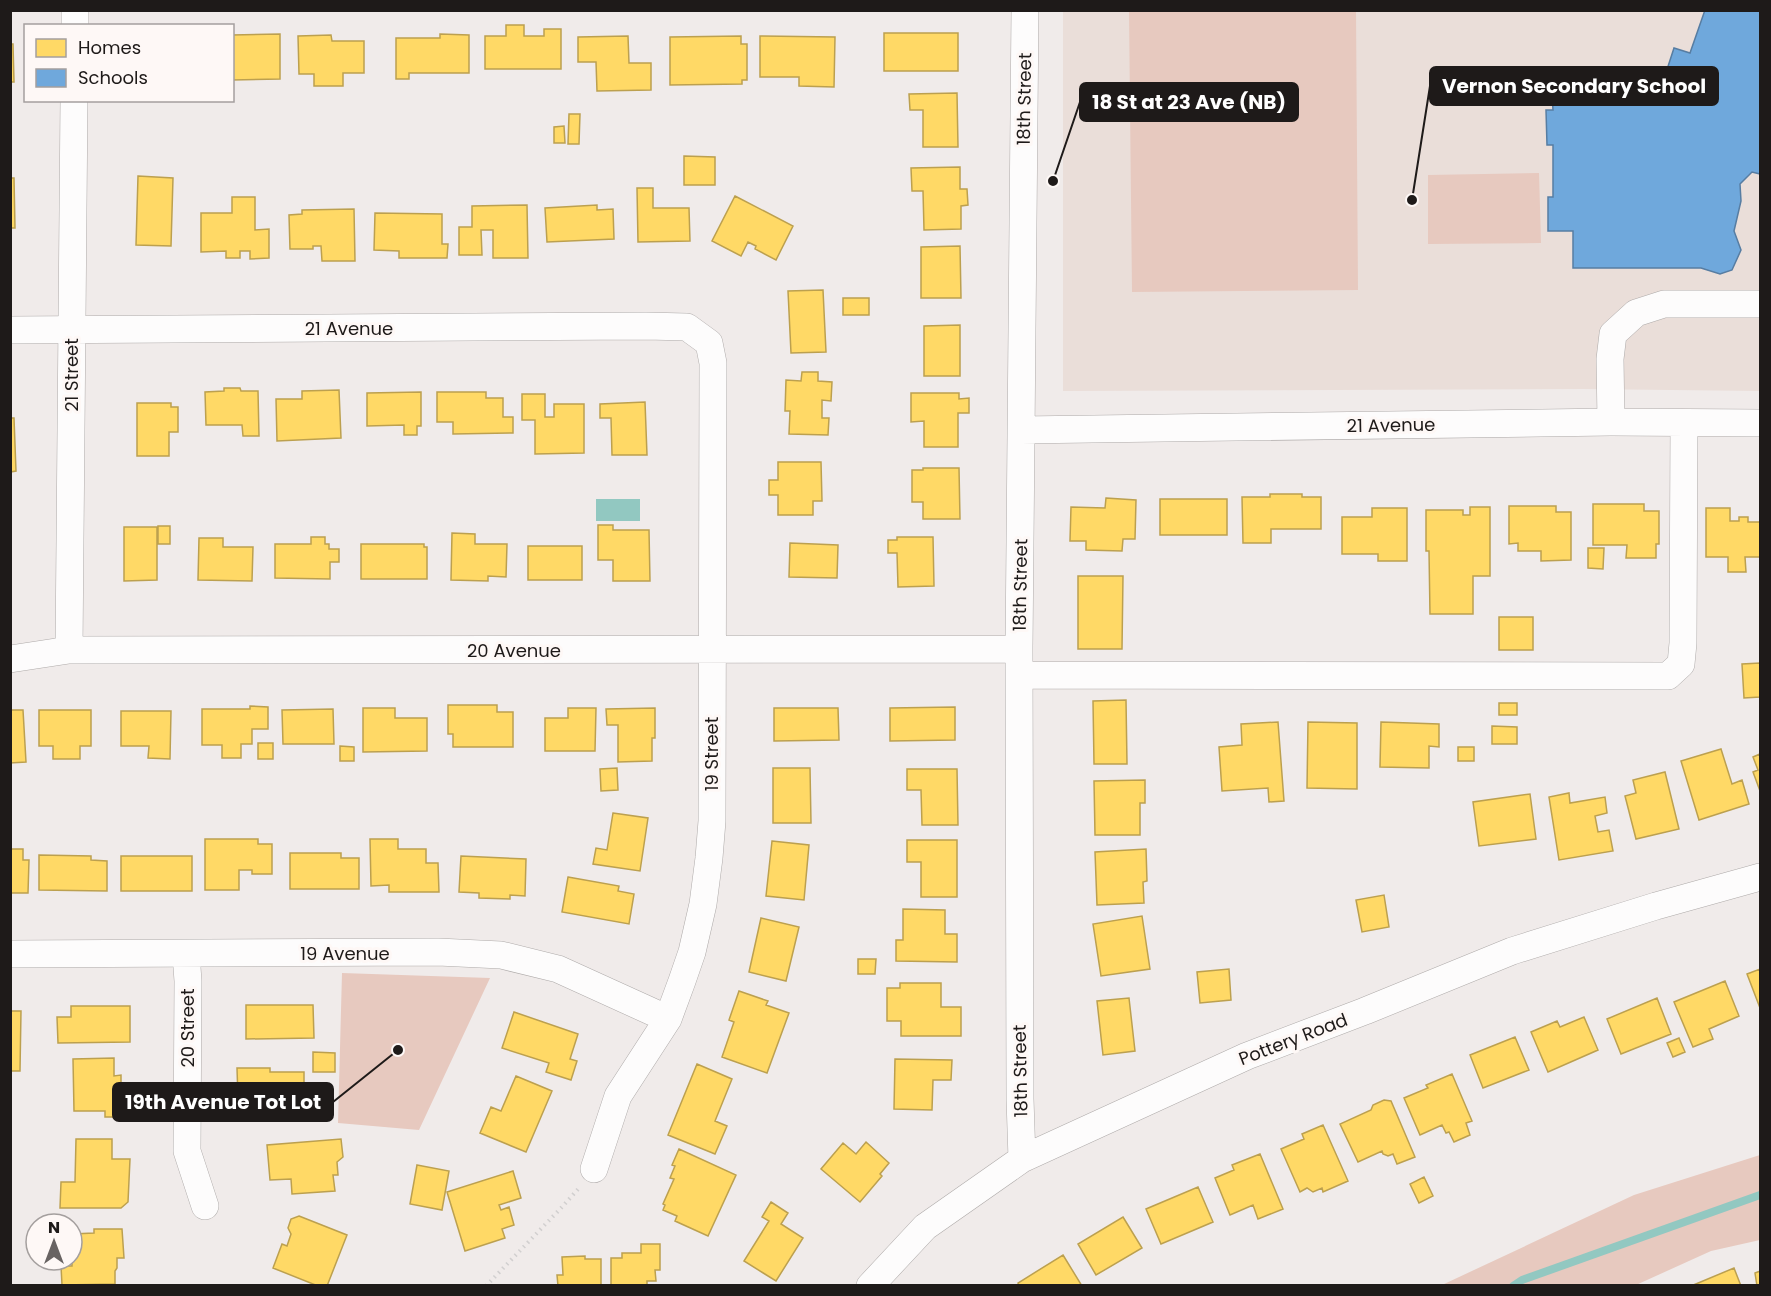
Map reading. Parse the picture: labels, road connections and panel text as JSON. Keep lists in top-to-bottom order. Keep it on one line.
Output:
{"streets":{"street":["18th Street","21 Avenue","21 Street","20 Avenue","19 Street","19 Avenue","20 Street","Pottery Road"]},"crossings":[["18th Street","21 Avenue"],["18th Street","20 Avenue"],["18th Street","Pottery Road"],["21 Avenue","21 Street"],["21 Avenue","20 Avenue"],["21 Avenue","19 Street"],["21 Street","20 Avenue"],["20 Avenue","19 Street"],["19 Street","19 Avenue"],["19 Avenue","20 Street"]],"places":["18 St at 23 Ave (NB)","Vernon Secondary School","19th Avenue Tot Lot"],"legend":["Homes","Schools"],"north":"top"}
